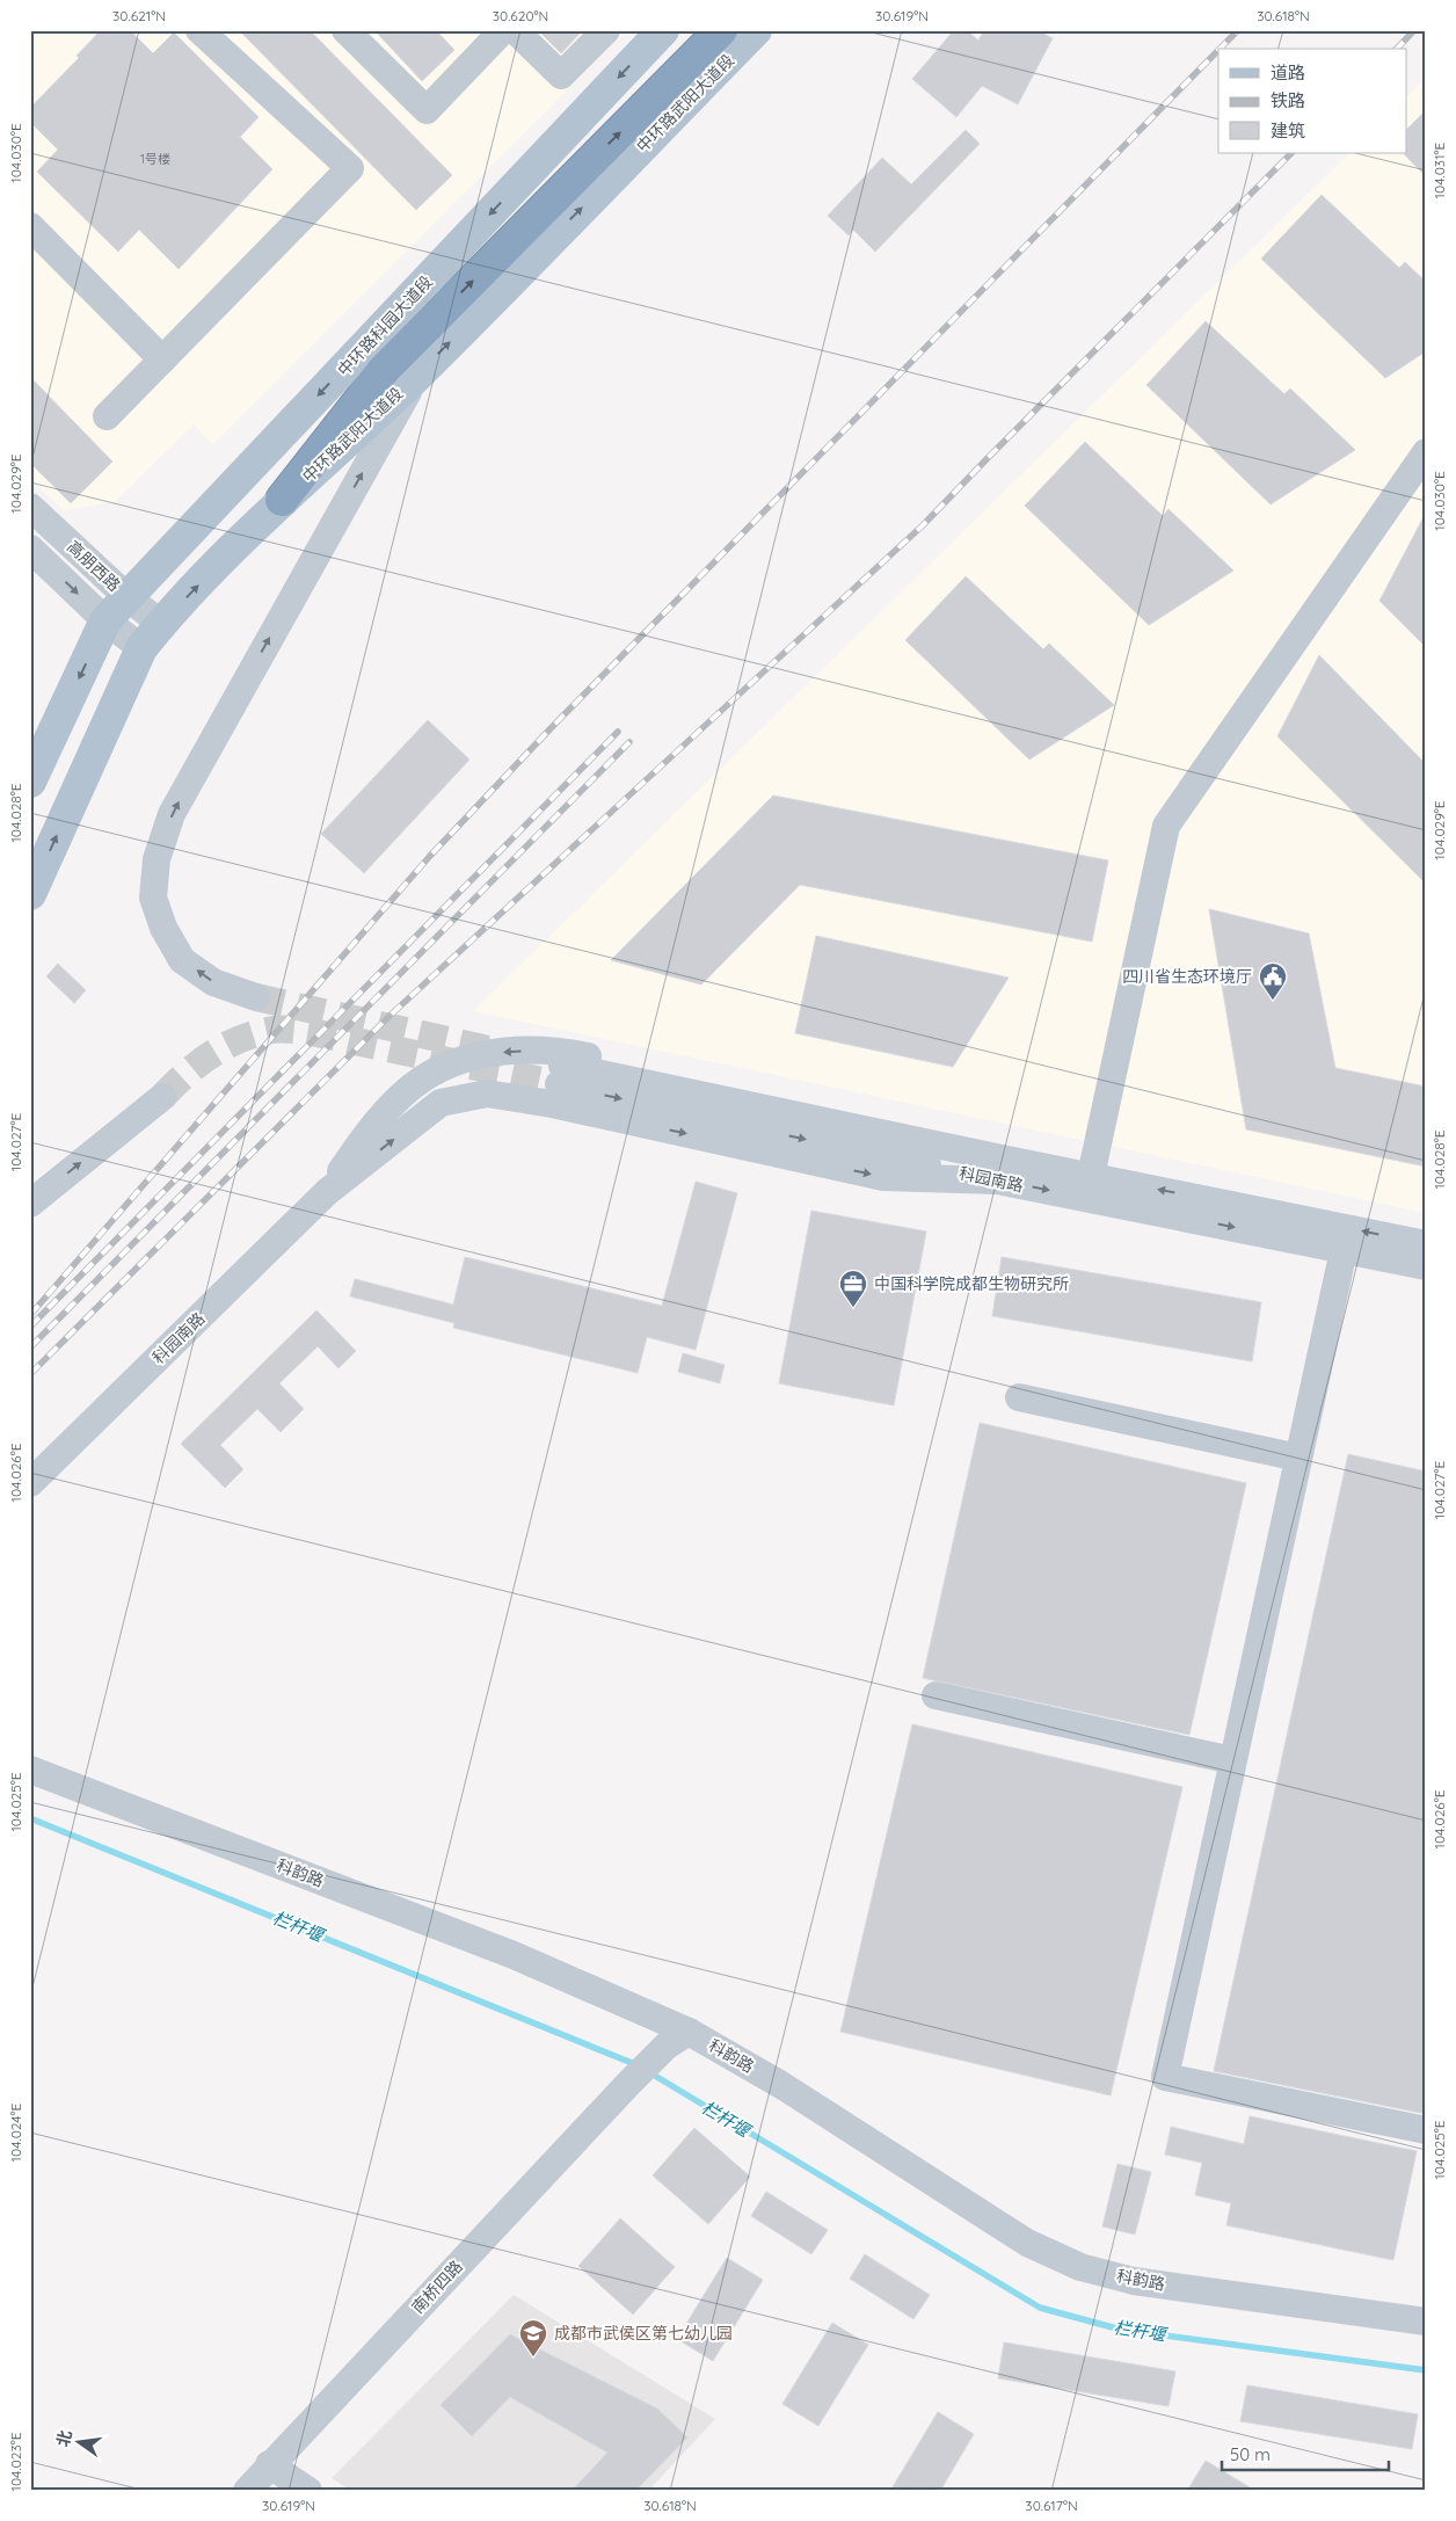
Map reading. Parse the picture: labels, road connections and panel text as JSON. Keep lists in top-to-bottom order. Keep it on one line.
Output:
{"streets":{"main road":["中环路武阳大道段","中环路科园大道段"],"street":["高朋西路","科园南路","科韵路","南桥四路"]},"crossings":[["中环路武阳大道段","高朋西路"],["中环路科园大道段","高朋西路"],["科韵路","南桥四路"]],"one_way":["中环路武阳大道段","中环路科园大道段"],"water":["栏杆堰"],"places":{"public building":["四川省生态环境厅"],"office":["中国科学院成都生物研究所"],"school or university":["成都市武侯区第七幼儿园"]},"house_numbers":["1号楼"],"legend":["道路","铁路","建筑"],"scale_bar":"50 m","north":"left","coordinates":["30.621°N","30.620°N","30.619°N","30.618°N","104.030°E","104.031°E","104.029°E","104.028°E","104.027°E","104.026°E","104.025°E","104.024°E","104.023°E","30.617°N"]}
